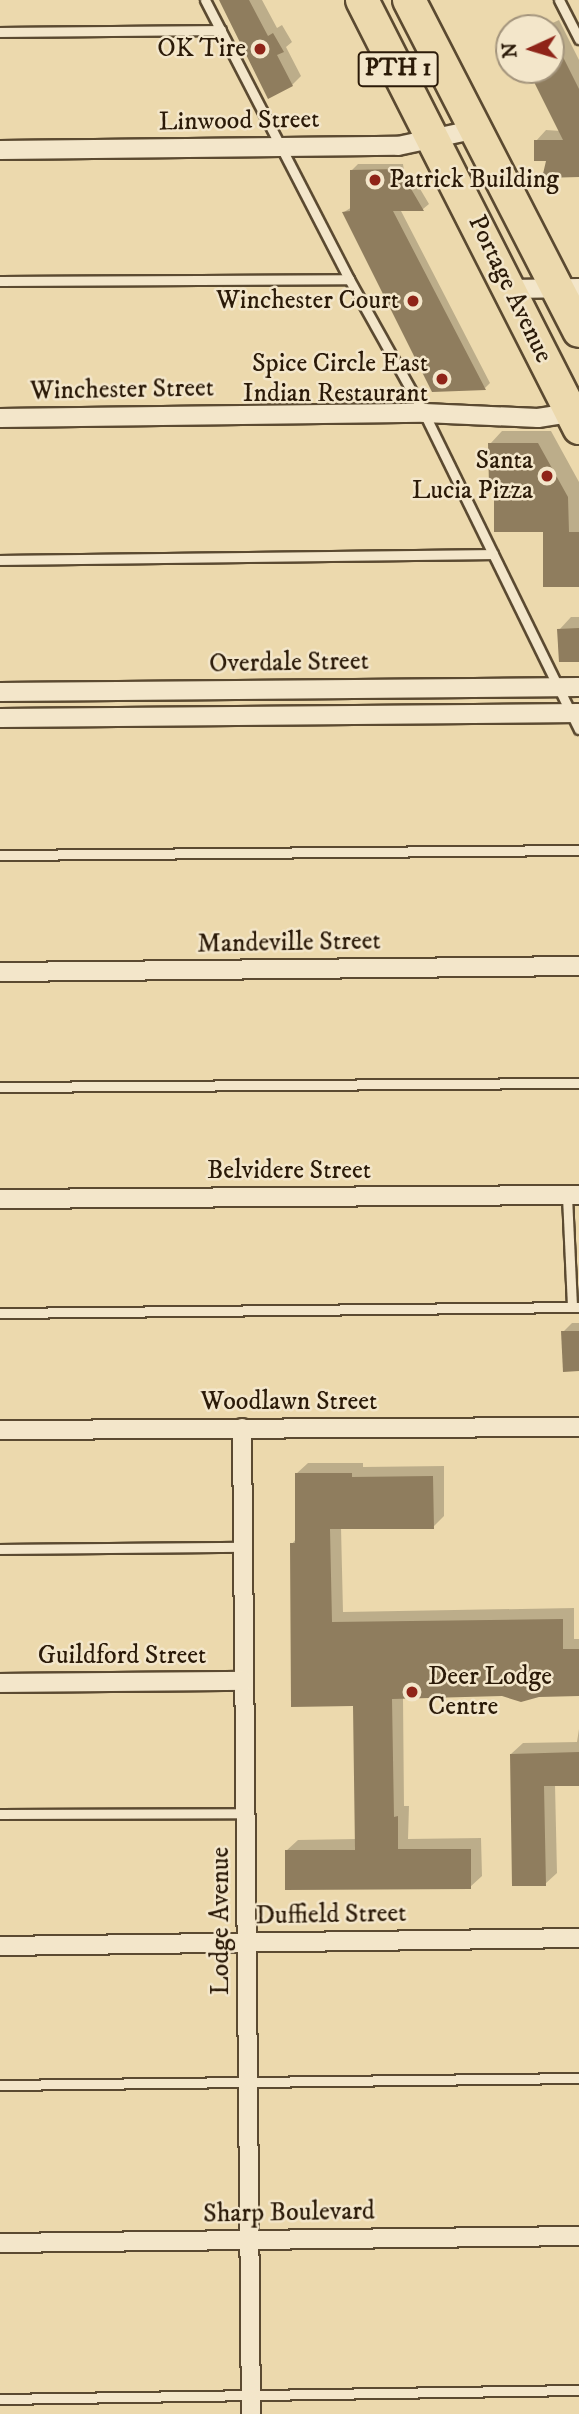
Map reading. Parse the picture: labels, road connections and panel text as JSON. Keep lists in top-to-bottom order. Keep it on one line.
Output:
{"streets":{"highway":["PTH 1","Portage Avenue"],"street":["Linwood Street","Winchester Street","Overdale Street","Mandeville Street","Belvidere Street","Woodlawn Street","Guildford Street","Duffield Street","Lodge Avenue","Sharp Boulevard"]},"crossings":[["Linwood Street","Portage Avenue"],["Portage Avenue","Winchester Street"],["Woodlawn Street","Lodge Avenue"],["Guildford Street","Lodge Avenue"],["Duffield Street","Lodge Avenue"],["Lodge Avenue","Sharp Boulevard"]],"places":["OK Tire","Patrick Building","Winchester Court","Spice Circle East Indian Restaurant","Santa Lucia Pizza","Deer Lodge Centre"],"north":"left"}
